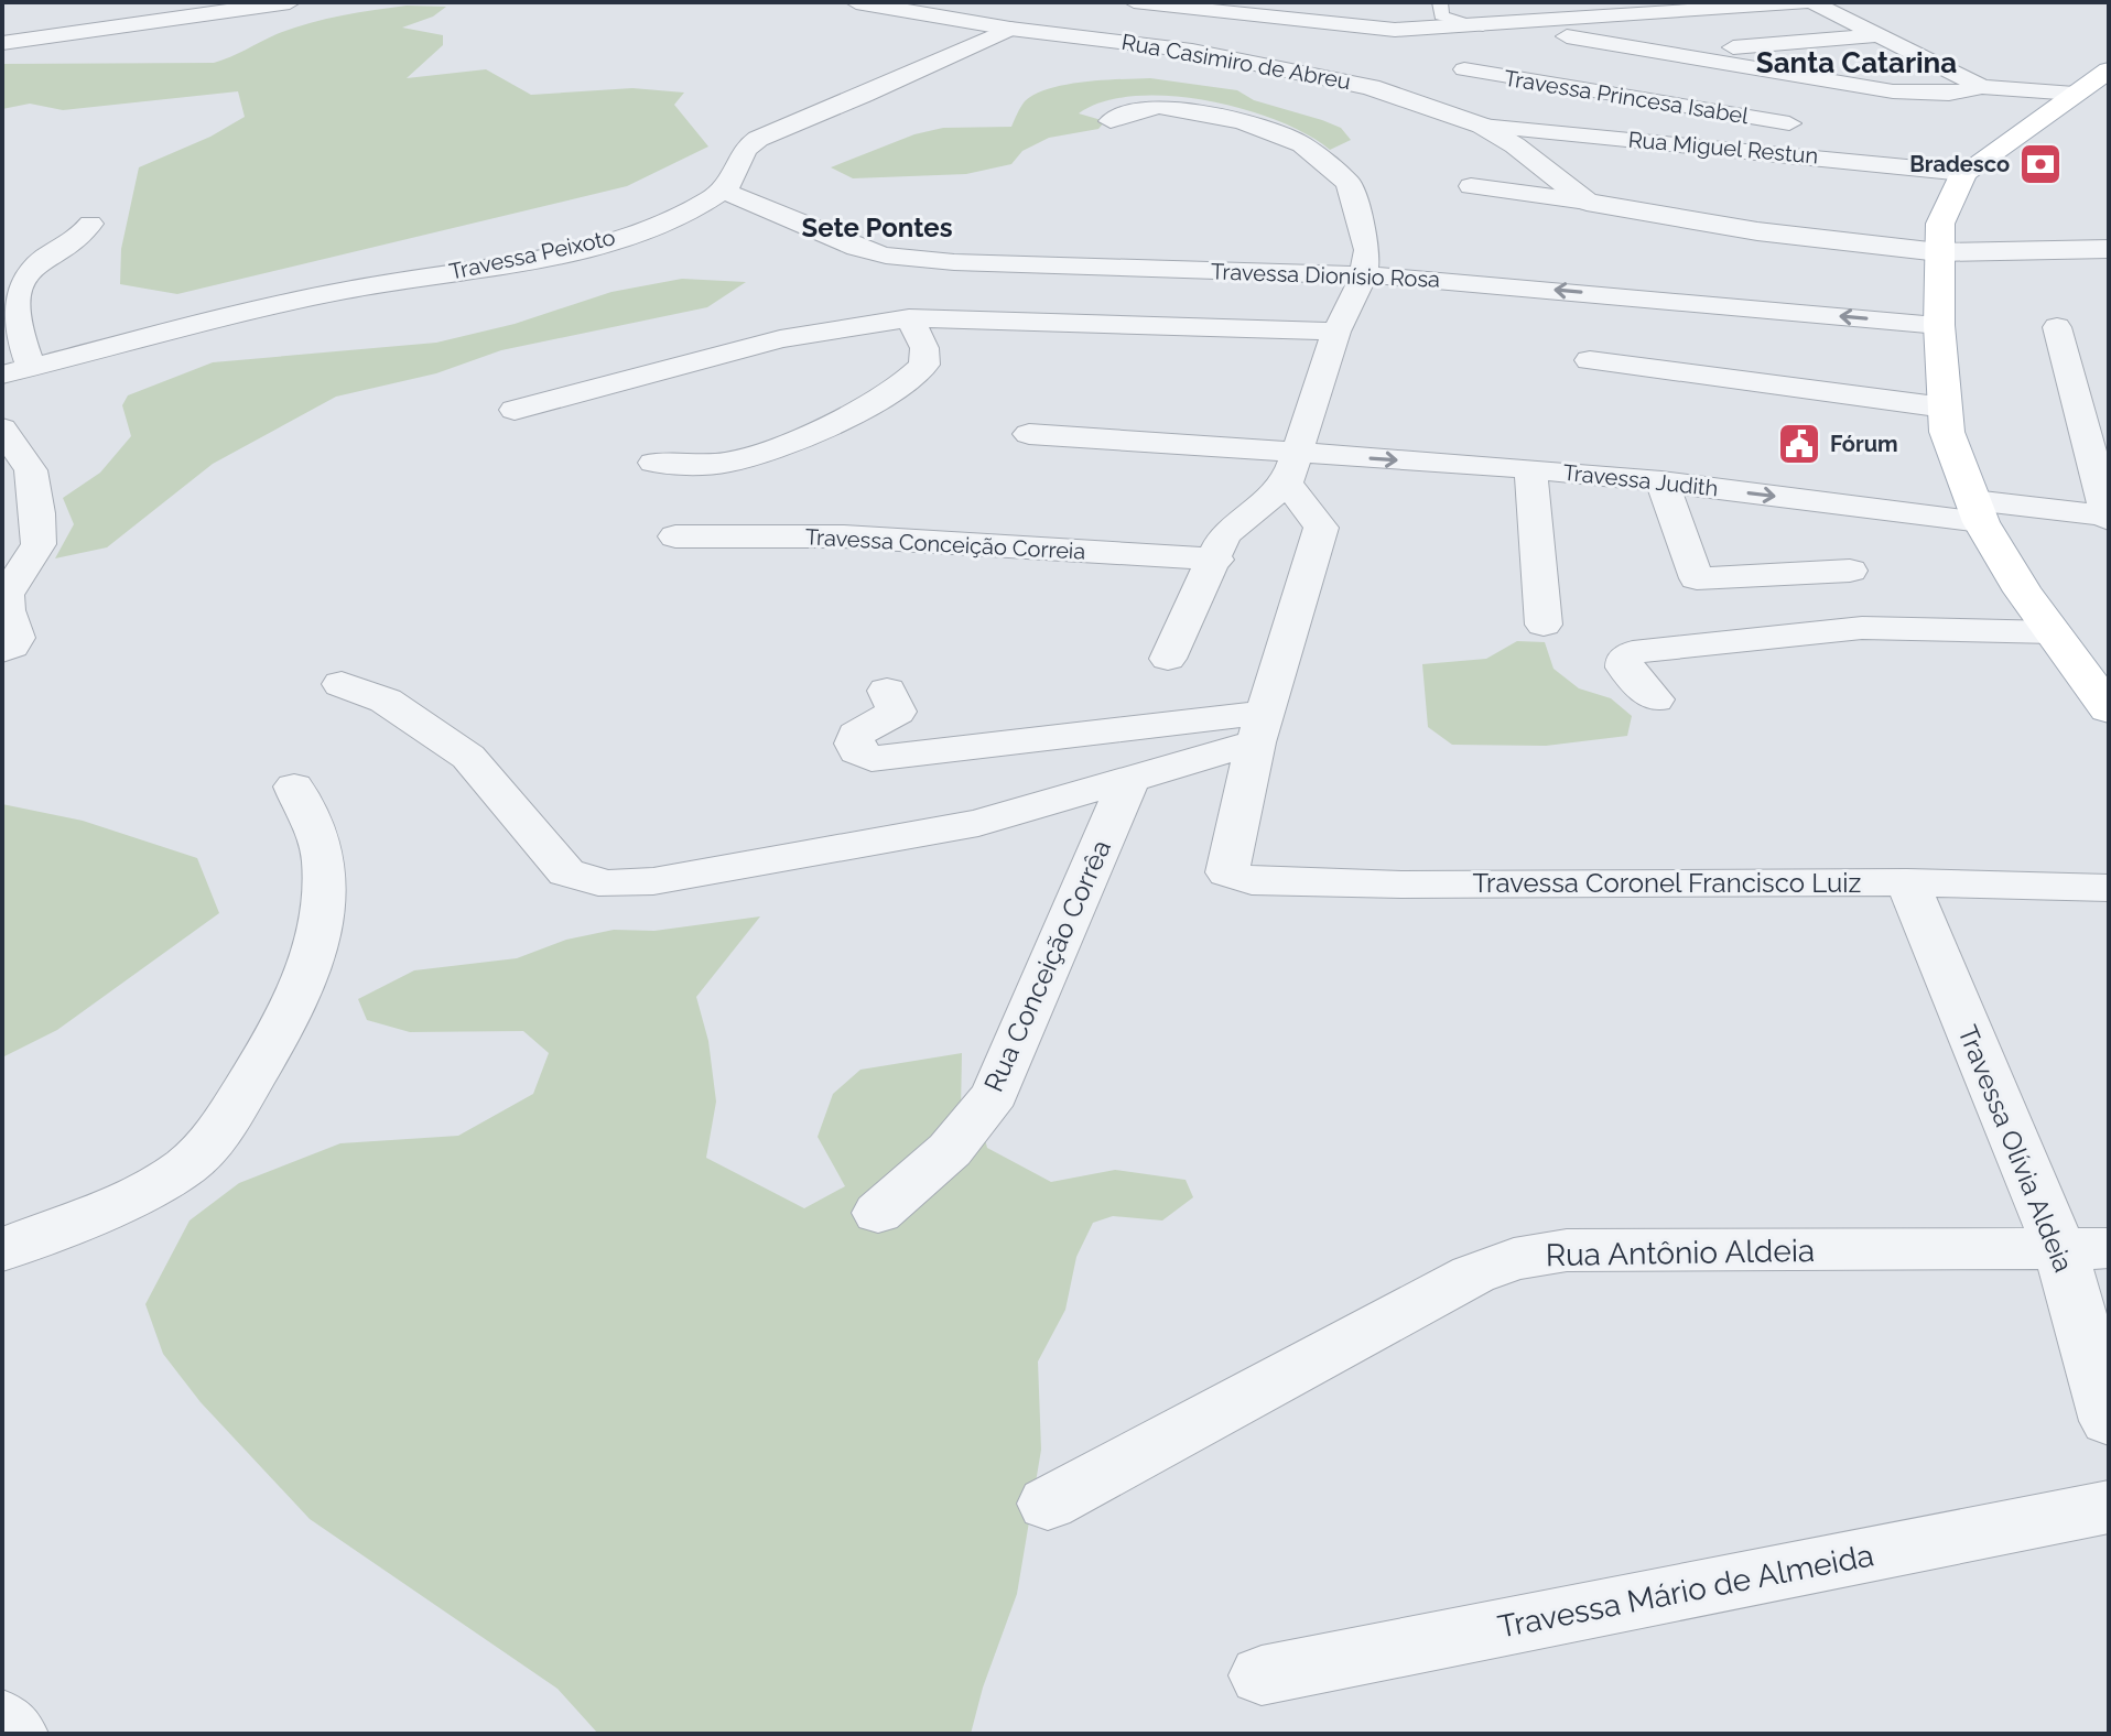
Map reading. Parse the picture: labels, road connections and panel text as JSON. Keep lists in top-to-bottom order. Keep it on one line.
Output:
{"streets":{"street":["Rua Casimiro de Abreu","Travessa Princesa Isabel","Rua Miguel Restun","Travessa Peixoto","Travessa Dionísio Rosa","Travessa Judith","Travessa Conceição Correia","Travessa Coronel Francisco Luiz","Rua Conceição Corrêa","Travessa Olívia Aldeia","Rua Antônio Aldeia","Travessa Mário de Almeida"]},"crossings":[["Rua Casimiro de Abreu","Rua Miguel Restun"],["Travessa Peixoto","Travessa Dionísio Rosa"],["Travessa Coronel Francisco Luiz","Travessa Olívia Aldeia"],["Travessa Olívia Aldeia","Rua Antônio Aldeia"]],"districts":["Santa Catarina","Sete Pontes"],"places":{"bank":["Bradesco"],"public building":["Fórum"]}}
